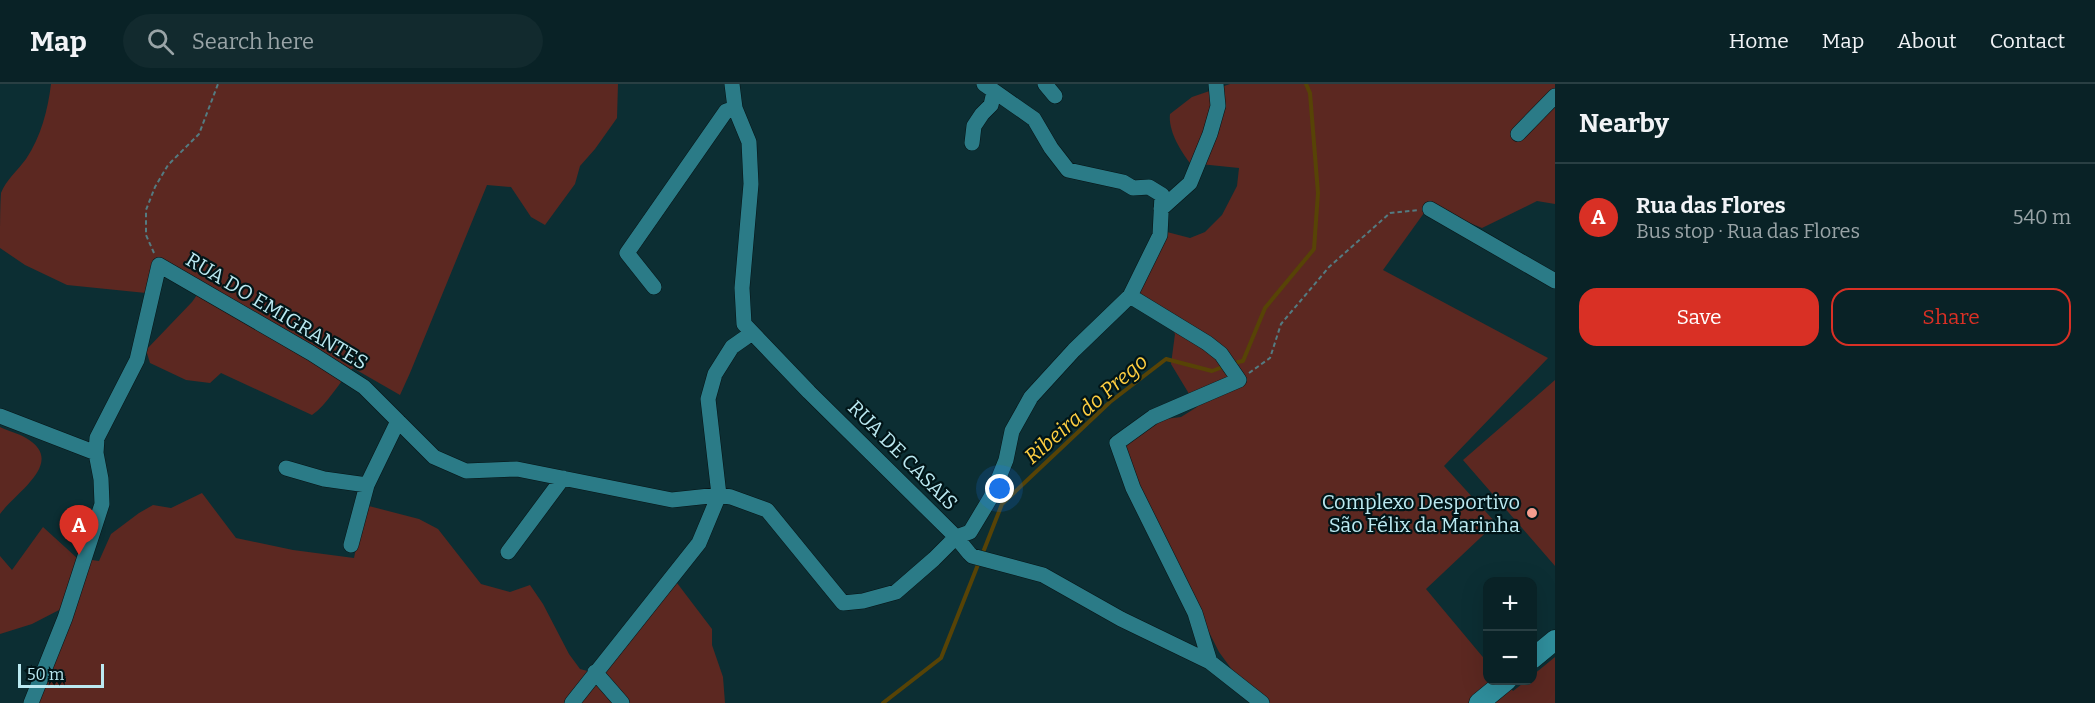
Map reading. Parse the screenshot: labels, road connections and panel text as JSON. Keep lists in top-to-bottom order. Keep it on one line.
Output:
{"streets":{"street":["RUA DO EMIGRANTES","RUA DE CASAIS"]},"water":["Ribeira do Prego"],"places":["Complexo Desportivo São Félix da Marinha"],"scale_bar":"50 m","page":{"header":"Map","search":"Search here","nav":["Home","Map","About","Contact"],"heading":"Nearby","list":[{"mark":"A","name":"Rua das Flores","note":"Bus stop · Rua das Flores","value":"540 m"}],"buttons":["Save","Share"],"pins":"A","map_buttons":["+","−"],"scale":"50 m"}}
